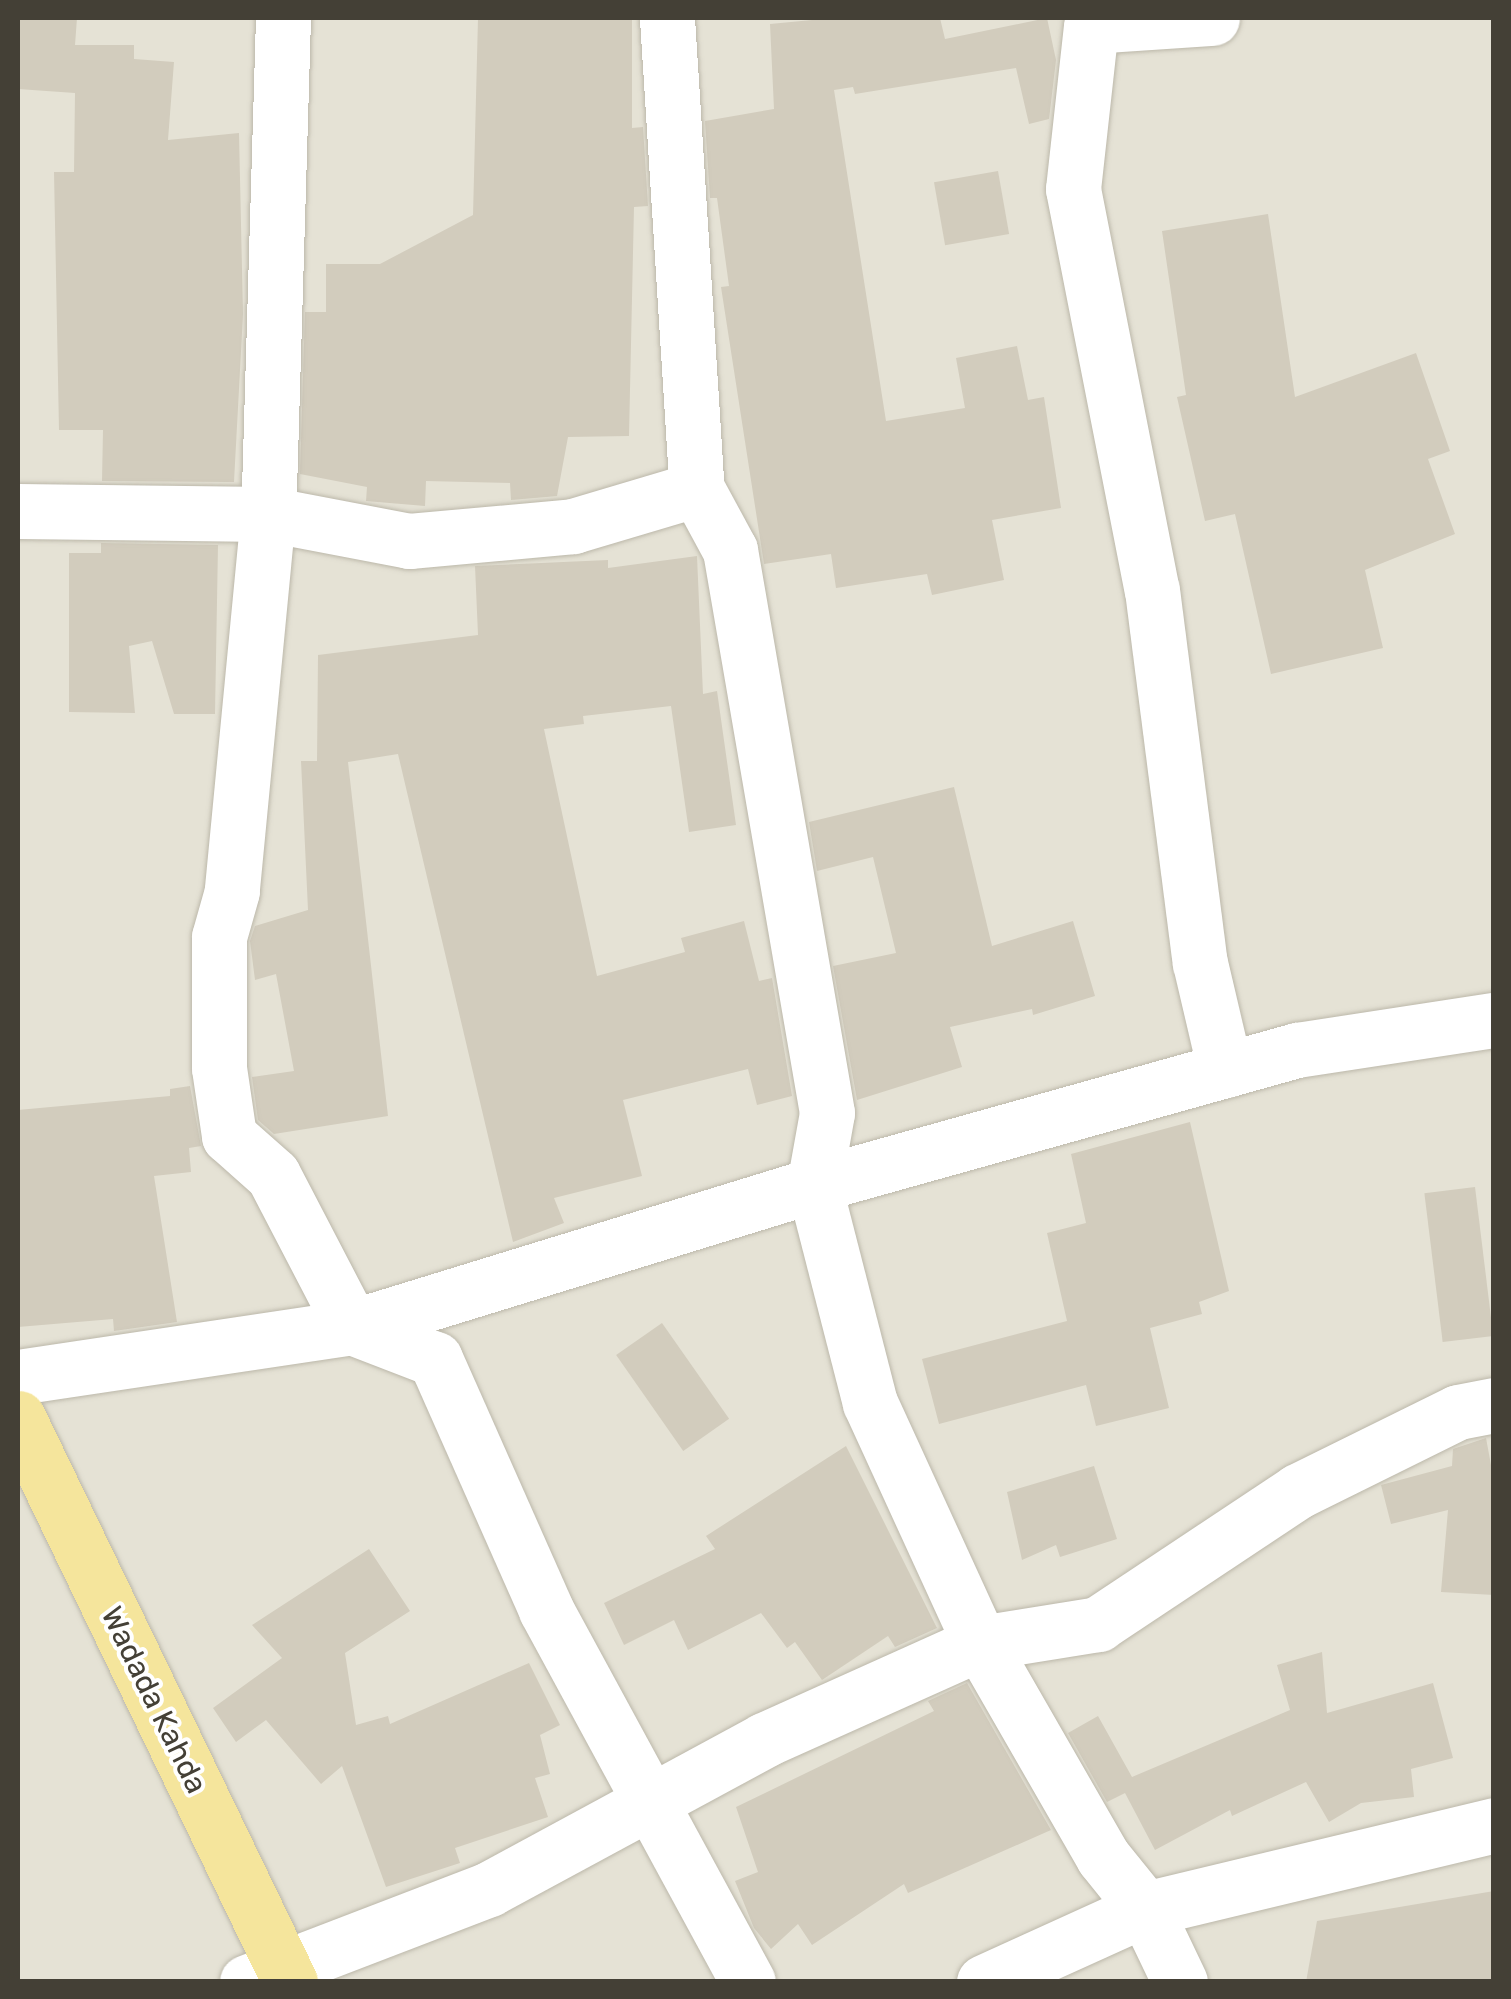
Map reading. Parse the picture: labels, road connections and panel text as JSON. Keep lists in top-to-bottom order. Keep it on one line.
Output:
{"streets":{"main road":["Wadada Kahda"]}}
